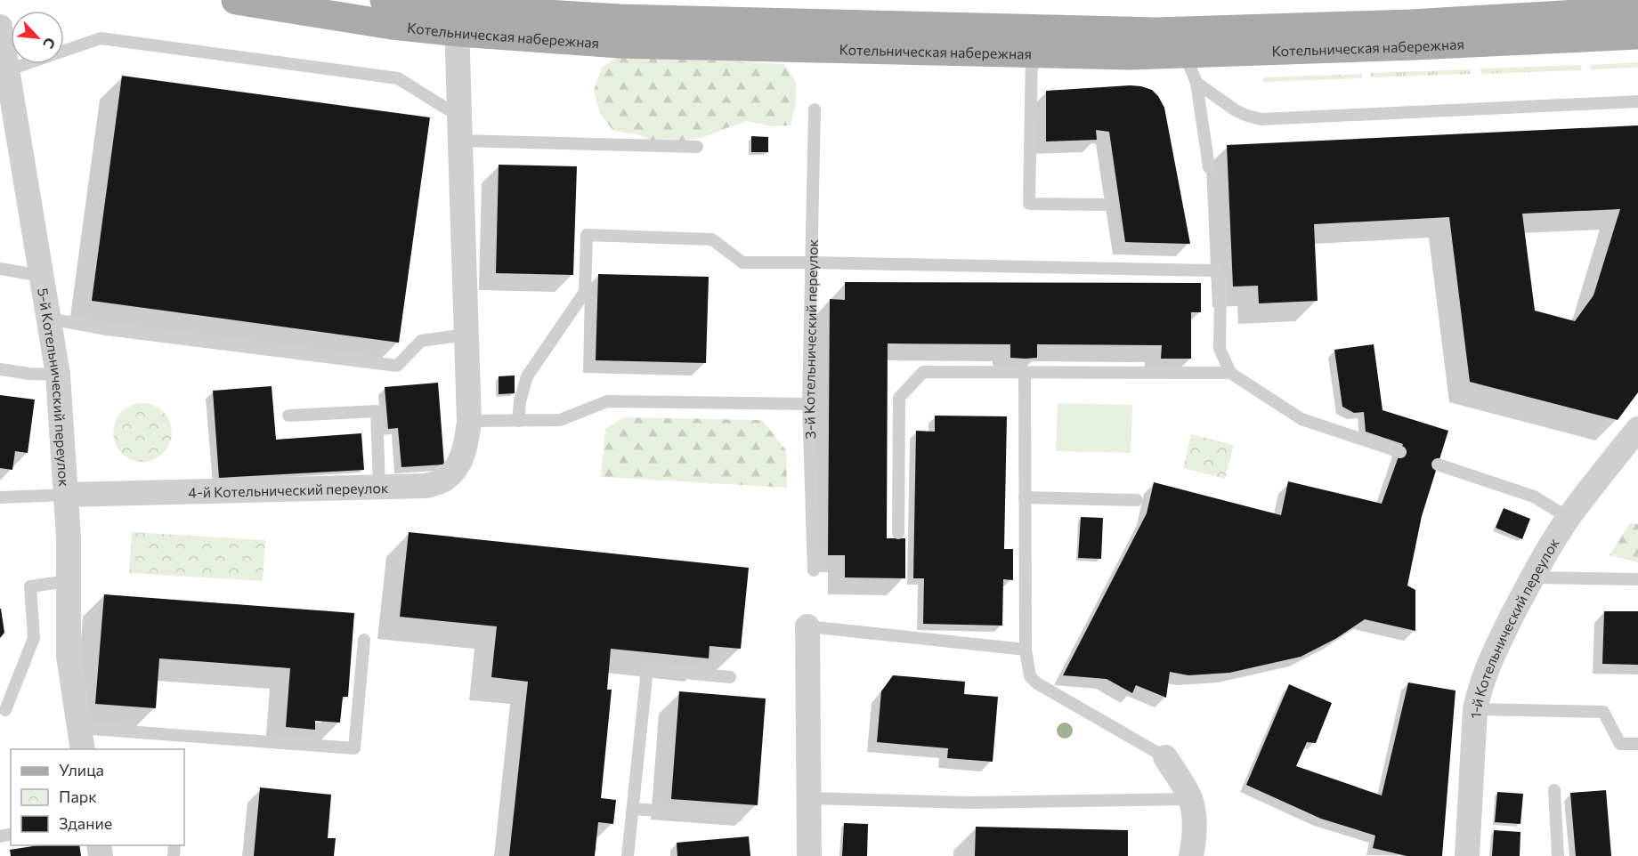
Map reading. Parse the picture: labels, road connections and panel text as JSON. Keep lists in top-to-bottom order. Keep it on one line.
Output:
{"streets":{"main road":["Котельническая набережная"],"street":["5-й Котельнический переулок","4-й Котельнический переулок","1-й Котельнический переулок"],"lane":["3-й Котельнический переулок"]},"crossings":[["Котельническая набережная","4-й Котельнический переулок"],["5-й Котельнический переулок","4-й Котельнический переулок"]],"legend":["Улица","Парк","Здание"],"north":"bottom right"}
